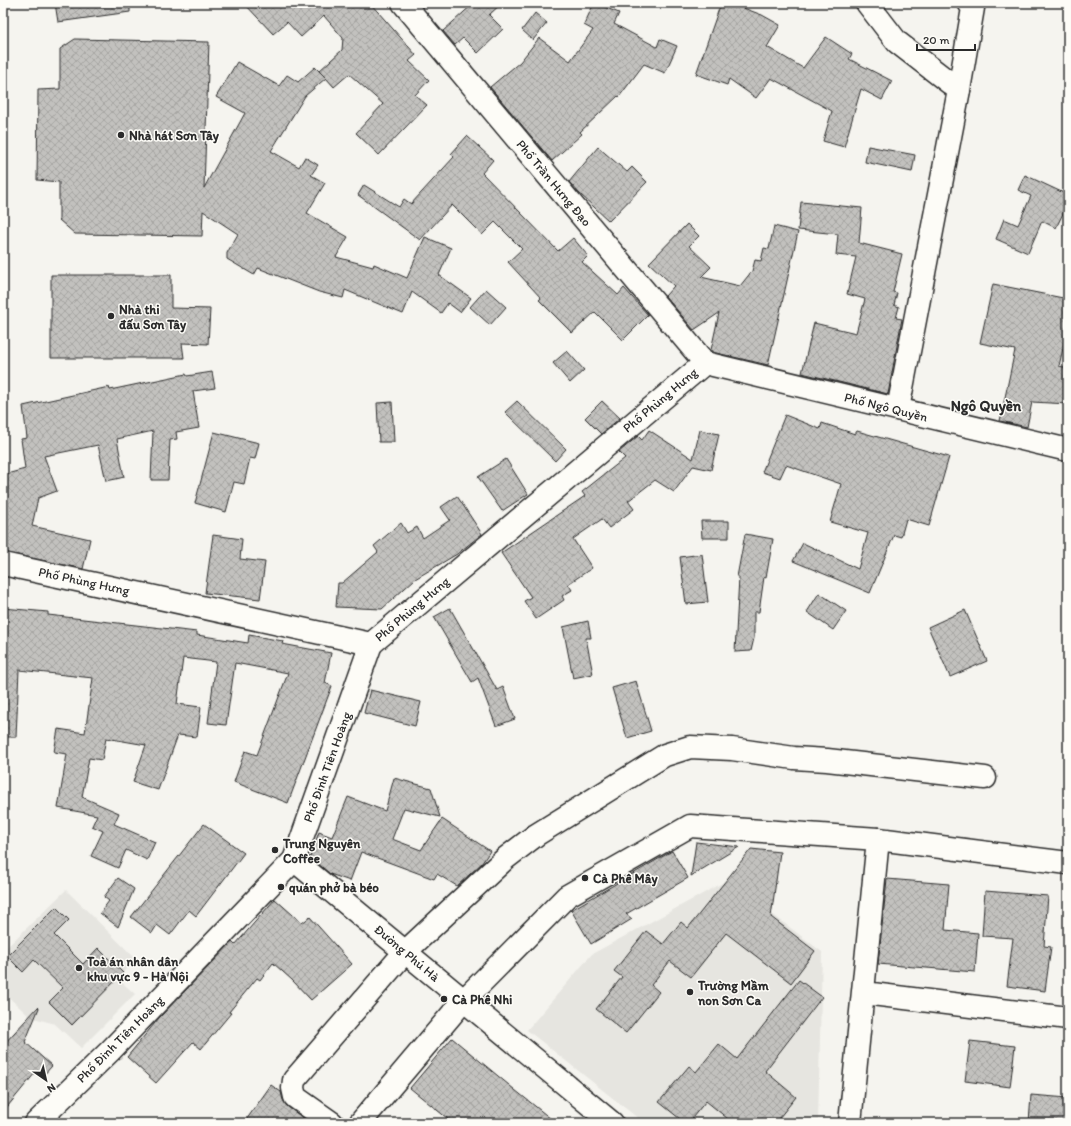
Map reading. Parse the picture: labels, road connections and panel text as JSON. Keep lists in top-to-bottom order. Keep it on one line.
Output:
{"streets":{"street":["Phố Trần Hưng Đạo","Phố Phùng Hưng","Phố Ngô Quyền","Phố Đinh Tiên Hoàng","Đường Phú Hà"]},"crossings":[["Phố Trần Hưng Đạo","Phố Phùng Hưng"],["Phố Trần Hưng Đạo","Phố Ngô Quyền"],["Phố Phùng Hưng","Phố Ngô Quyền"],["Phố Phùng Hưng","Phố Đinh Tiên Hoàng"],["Phố Đinh Tiên Hoàng","Đường Phú Hà"]],"districts":["Ngô Quyền"],"places":["Nhà hát Sơn Tây","Nhà thi đấu Sơn Tây","Trung Nguyên Coffee","Cà Phê Mây","quán phở bà béo","Toà án nhân dân khu vực 9 - Hà Nội","Trường Mầm non Sơn Ca","Cà Phê Nhi"],"scale_bar":"20 m","north":"bottom right"}
